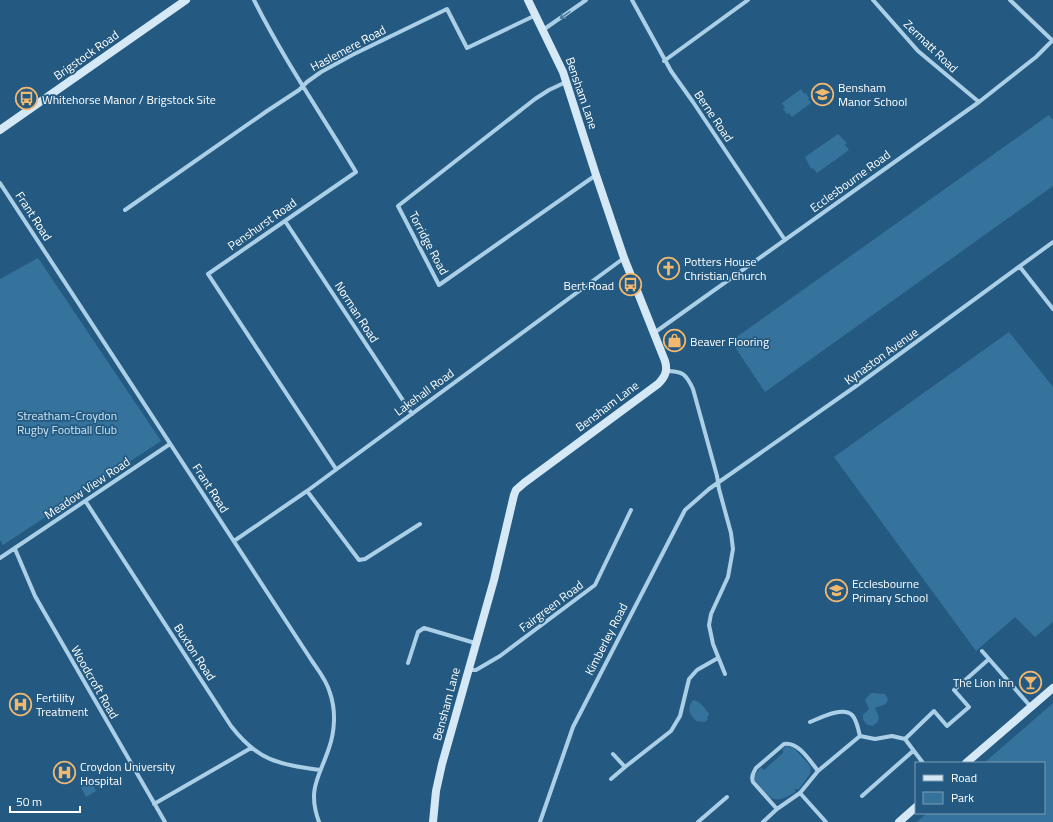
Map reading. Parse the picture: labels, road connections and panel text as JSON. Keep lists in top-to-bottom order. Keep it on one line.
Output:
{"streets":{"street":["Zermatt Road","Haslemere Road","Brigstock Road","Bensham Lane","Berne Road","Ecclesbourne Road","Frant Road","Penshurst Road","Torridge Road","Norman Road","Kynaston Avenue","Lakehall Road","Meadow View Road","Fairgreen Road","Kimberley Road","Buxton Road","Woodcroft Road"]},"crossings":[["Zermatt Road","Ecclesbourne Road"],["Haslemere Road","Bensham Lane"],["Haslemere Road","Penshurst Road"],["Bensham Lane","Ecclesbourne Road"],["Bensham Lane","Torridge Road"],["Bensham Lane","Lakehall Road"],["Bensham Lane","Fairgreen Road"],["Berne Road","Ecclesbourne Road"],["Frant Road","Lakehall Road"],["Frant Road","Meadow View Road"],["Frant Road","Buxton Road"],["Penshurst Road","Norman Road"],["Penshurst Road","Lakehall Road"],["Norman Road","Lakehall Road"],["Kynaston Avenue","Kimberley Road"],["Meadow View Road","Buxton Road"],["Meadow View Road","Woodcroft Road"]],"parks":["Streatham-Croydon Rugby Football Club"],"places":{"school or university":["Bensham Manor School","Ecclesbourne Primary School"],"bus stop":["Whitehorse Manor / Brigstock Site","Bert Road"],"church":["Potters House Christian Church"],"shop":["Beaver Flooring"],"bar":["The Lion Inn"],"hospital":["Fertility Treatment","Croydon University Hospital"]},"legend":["Road","Park"],"scale_bar":"50 m"}
